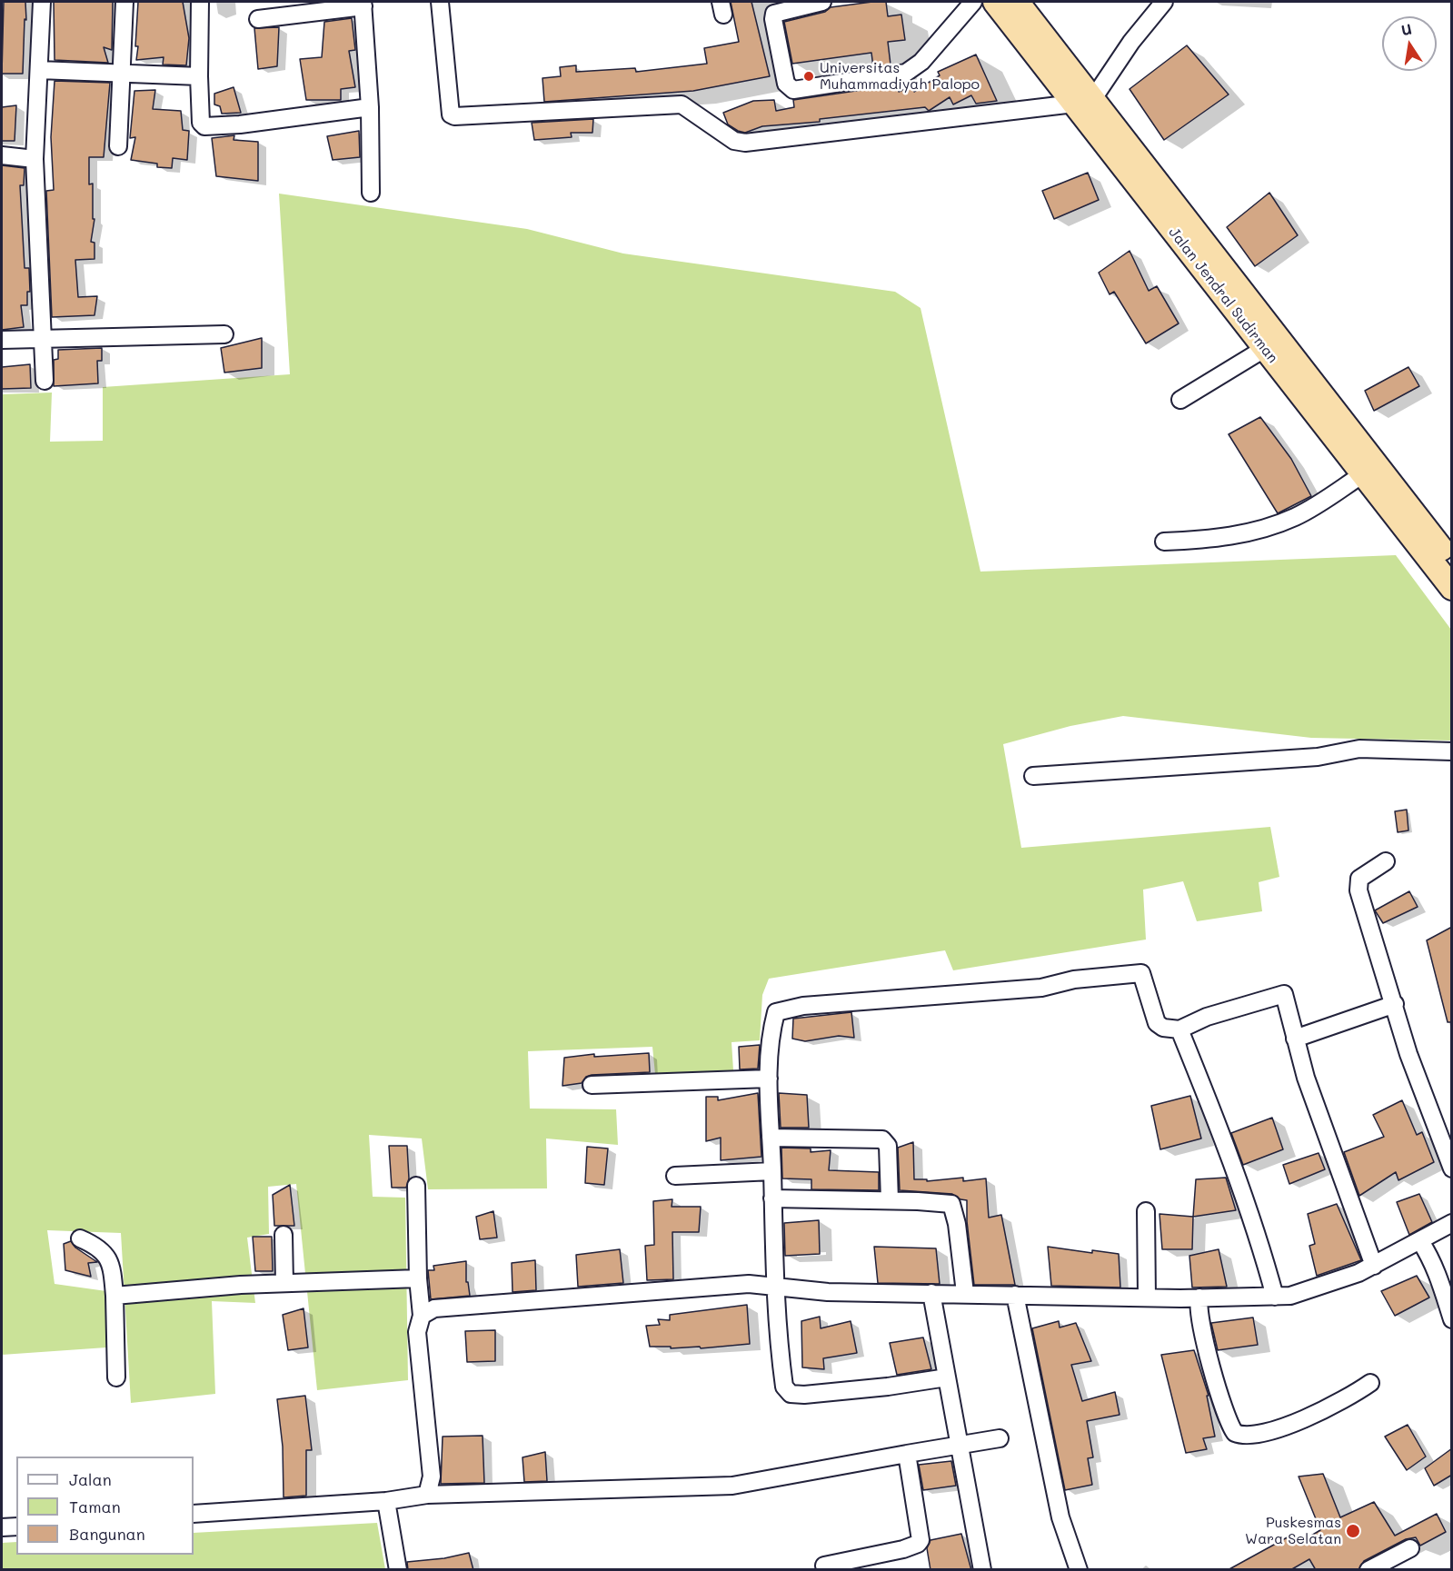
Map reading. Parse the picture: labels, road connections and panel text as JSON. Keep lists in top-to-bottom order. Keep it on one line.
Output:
{"streets":{"highway":["Jalan Jendral Sudirman"]},"places":["Universitas Muhammadiyah Palopo","Puskesmas Wara Selatan"],"legend":["Jalan","Taman","Bangunan"],"north":"top"}
